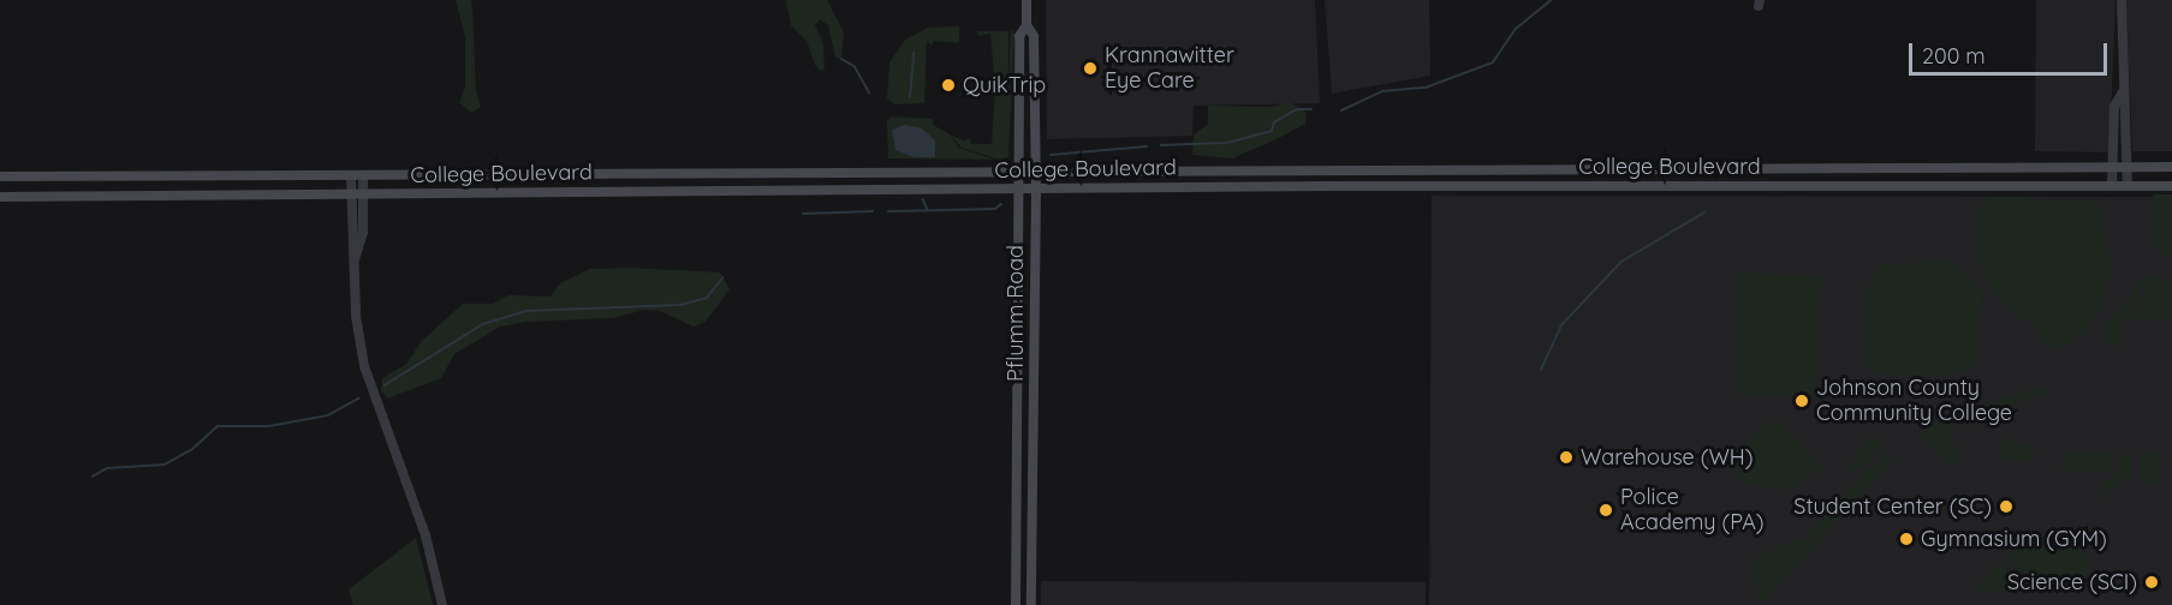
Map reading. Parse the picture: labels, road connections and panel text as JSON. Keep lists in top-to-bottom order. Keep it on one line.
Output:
{"streets":{"main road":["College Boulevard","Pflumm Road"]},"crossings":[["College Boulevard","Pflumm Road"]],"places":["Krannawitter Eye Care","QuikTrip","Johnson County Community College","Warehouse (WH)","Student Center (SC)","Police Academy (PA)","Gymnasium (GYM)","Science (SCI)"],"scale_bar":"200 m"}
